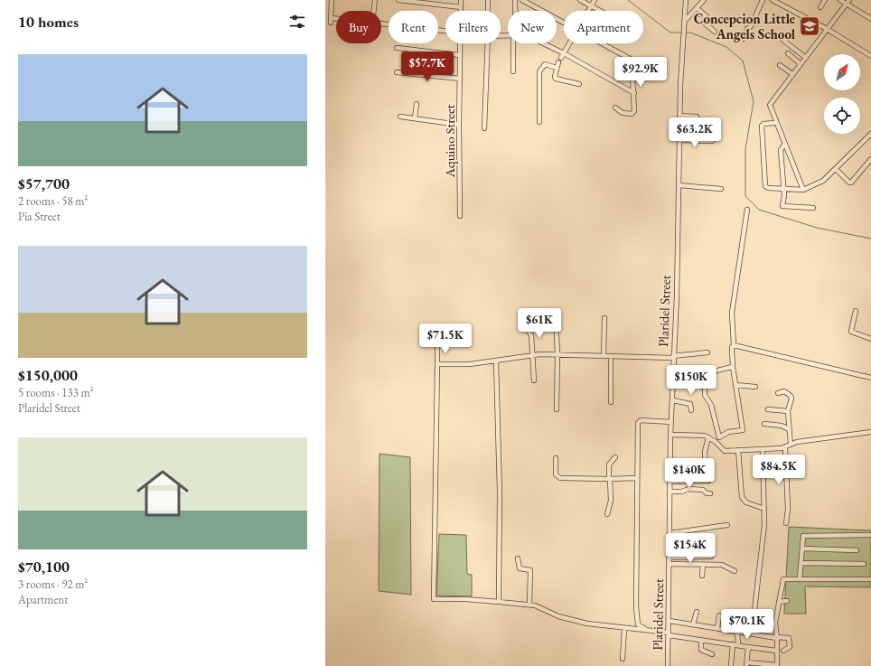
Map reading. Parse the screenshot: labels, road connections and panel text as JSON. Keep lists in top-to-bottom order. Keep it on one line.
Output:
{"streets":{"street":["Aquino Street","Plaridel Street"]},"places":{"school or university":["Concepcion Little Angels School"]},"north":"top right","page":{"heading":"10 homes","chip":["Buy","Rent","Filters","New","Apartment"],"list":[{"name":"$57,700","note":"2 rooms · 58 m² · Pia Street"},{"name":"$150,000","note":"5 rooms · 133 m² · Plaridel Street"},{"name":"$70,100","note":"3 rooms · 92 m² · Apartment"}],"price":["$57.7K","$92.9K","$63.2K","$61K","$71.5K","$150K","$84.5K","$140K","$154K","$70.1K"]}}
